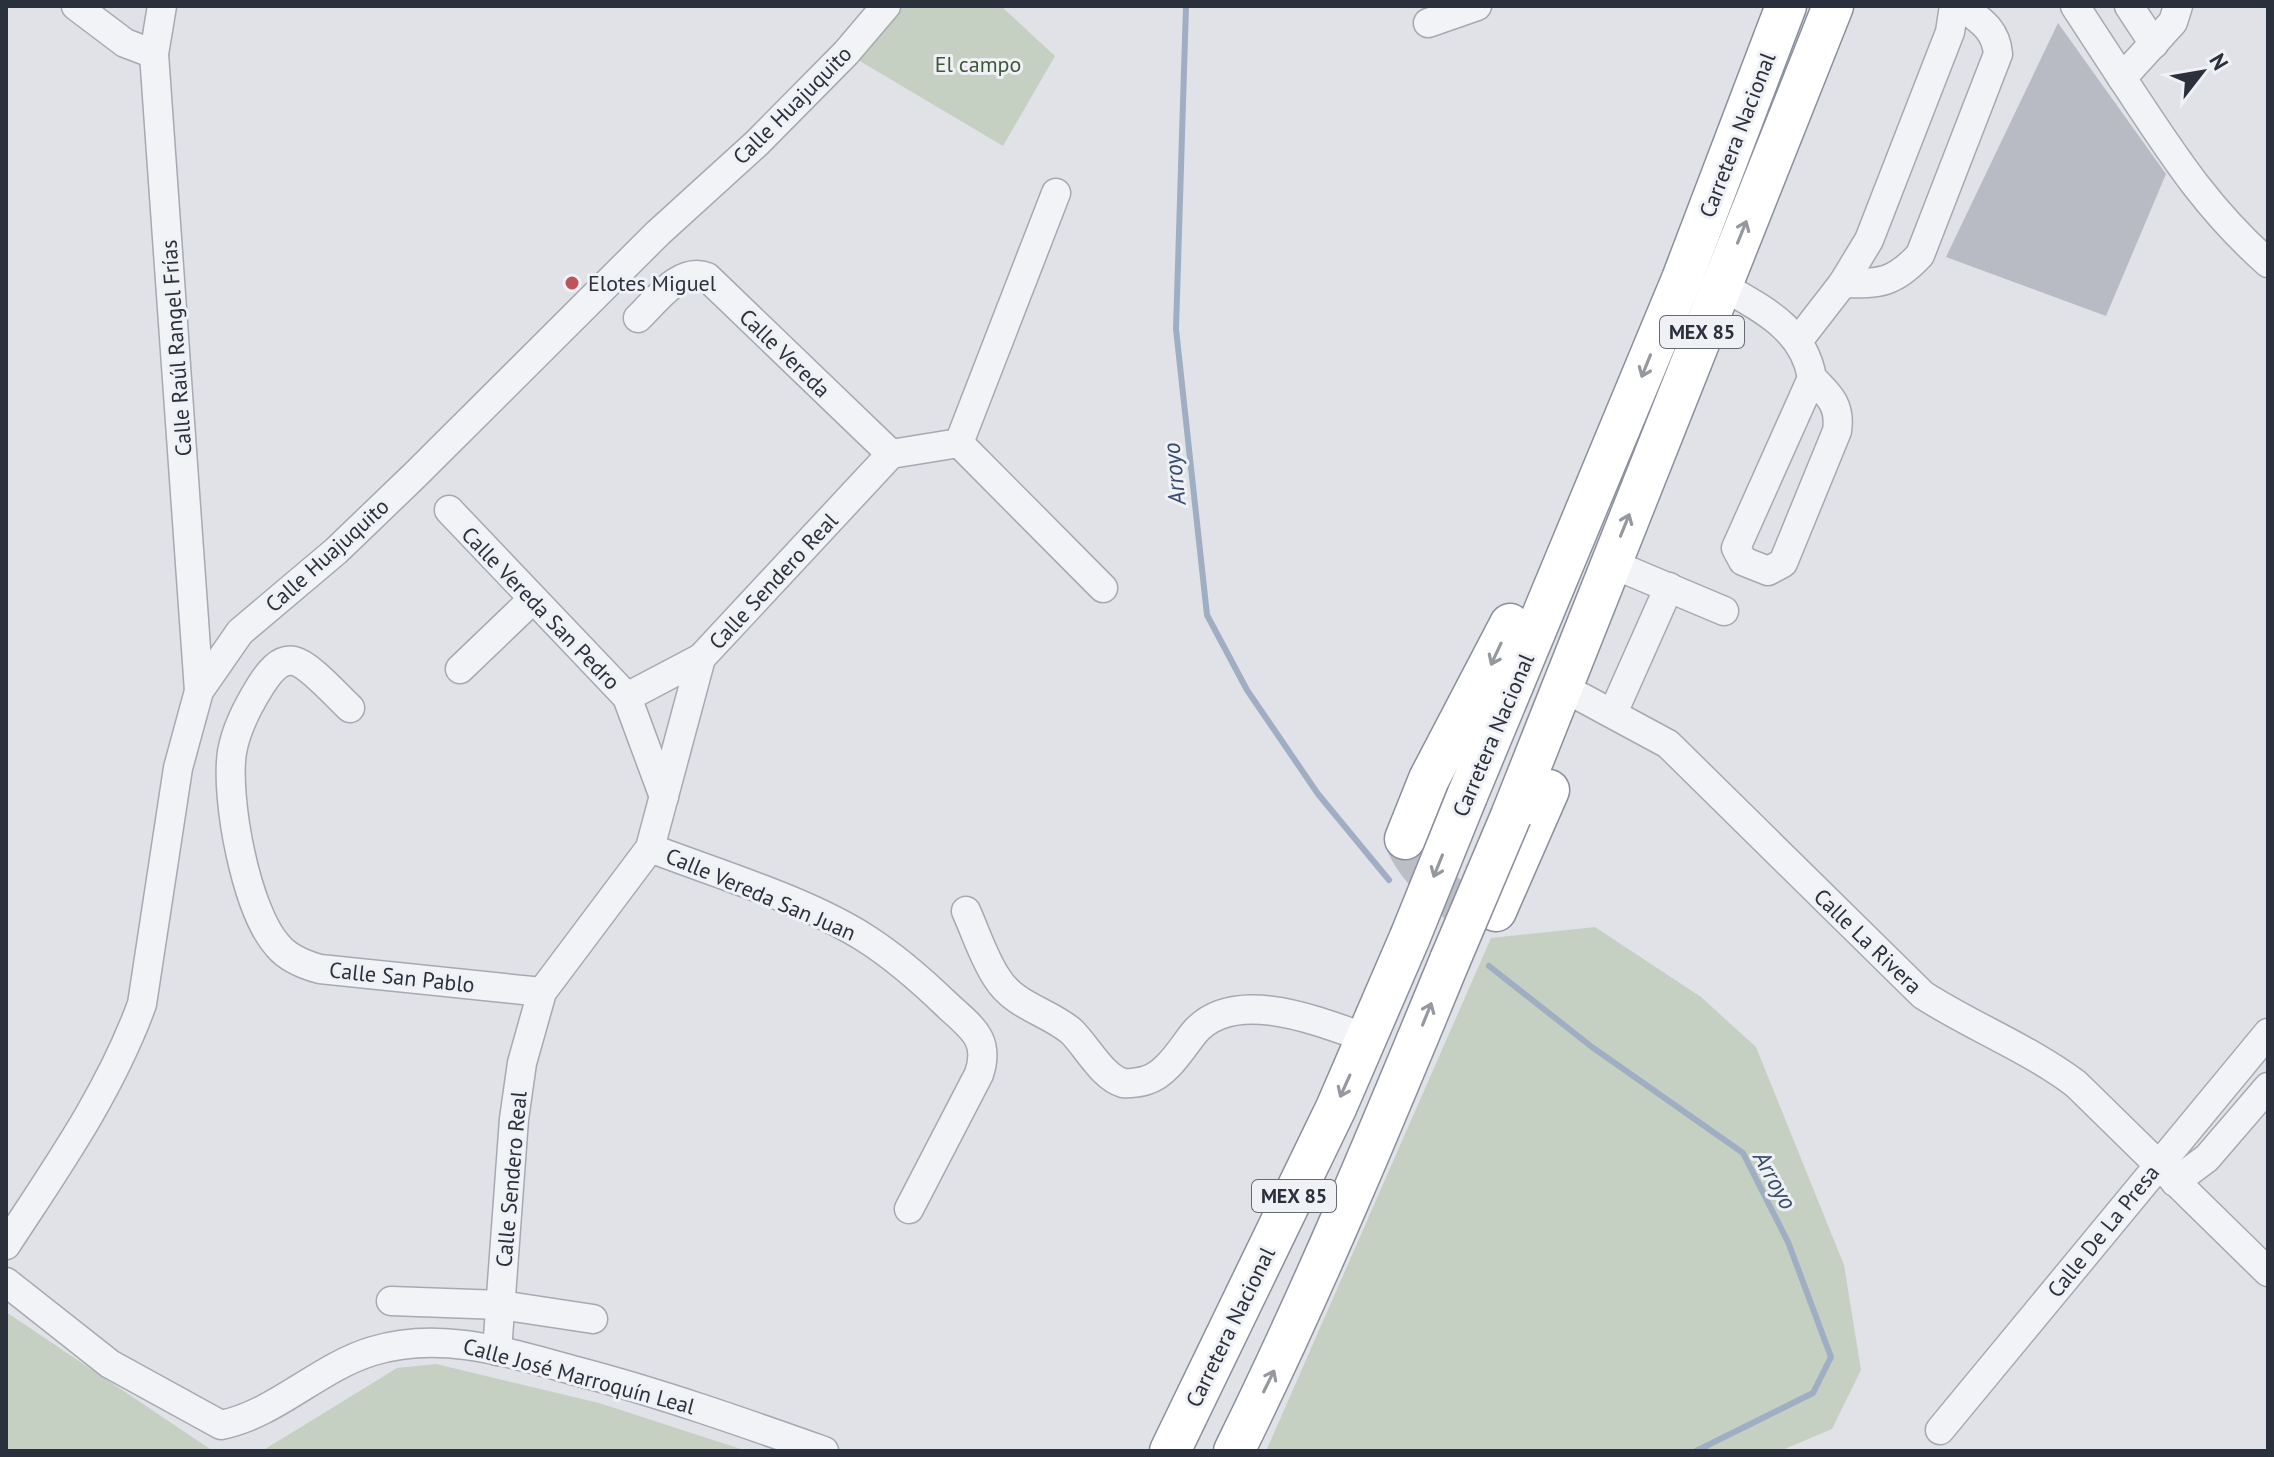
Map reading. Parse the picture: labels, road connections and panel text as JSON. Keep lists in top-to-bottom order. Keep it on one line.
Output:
{"streets":{"highway":["Carretera Nacional","MEX 85"],"street":["Calle Huajuquito","Calle Raúl Rangel Frías","Calle Vereda","Calle Sendero Real","Calle Vereda San Pedro","Calle Vereda San Juan","Calle La Rivera","Calle San Pablo","Calle De La Presa","Calle José Marroquín Leal"]},"crossings":[["Calle Huajuquito","Calle Raúl Rangel Frías"],["Carretera Nacional","MEX 85"],["MEX 85","Calle La Rivera"],["Calle Vereda","Calle Sendero Real"],["Calle Sendero Real","Calle Vereda San Pedro"],["Calle Sendero Real","Calle Vereda San Juan"],["Calle Sendero Real","Calle San Pablo"],["Calle Sendero Real","Calle José Marroquín Leal"],["Calle La Rivera","Calle De La Presa"]],"water":["Arroyo"],"parks":["El campo"],"places":["Elotes Miguel"],"north":"top right"}
